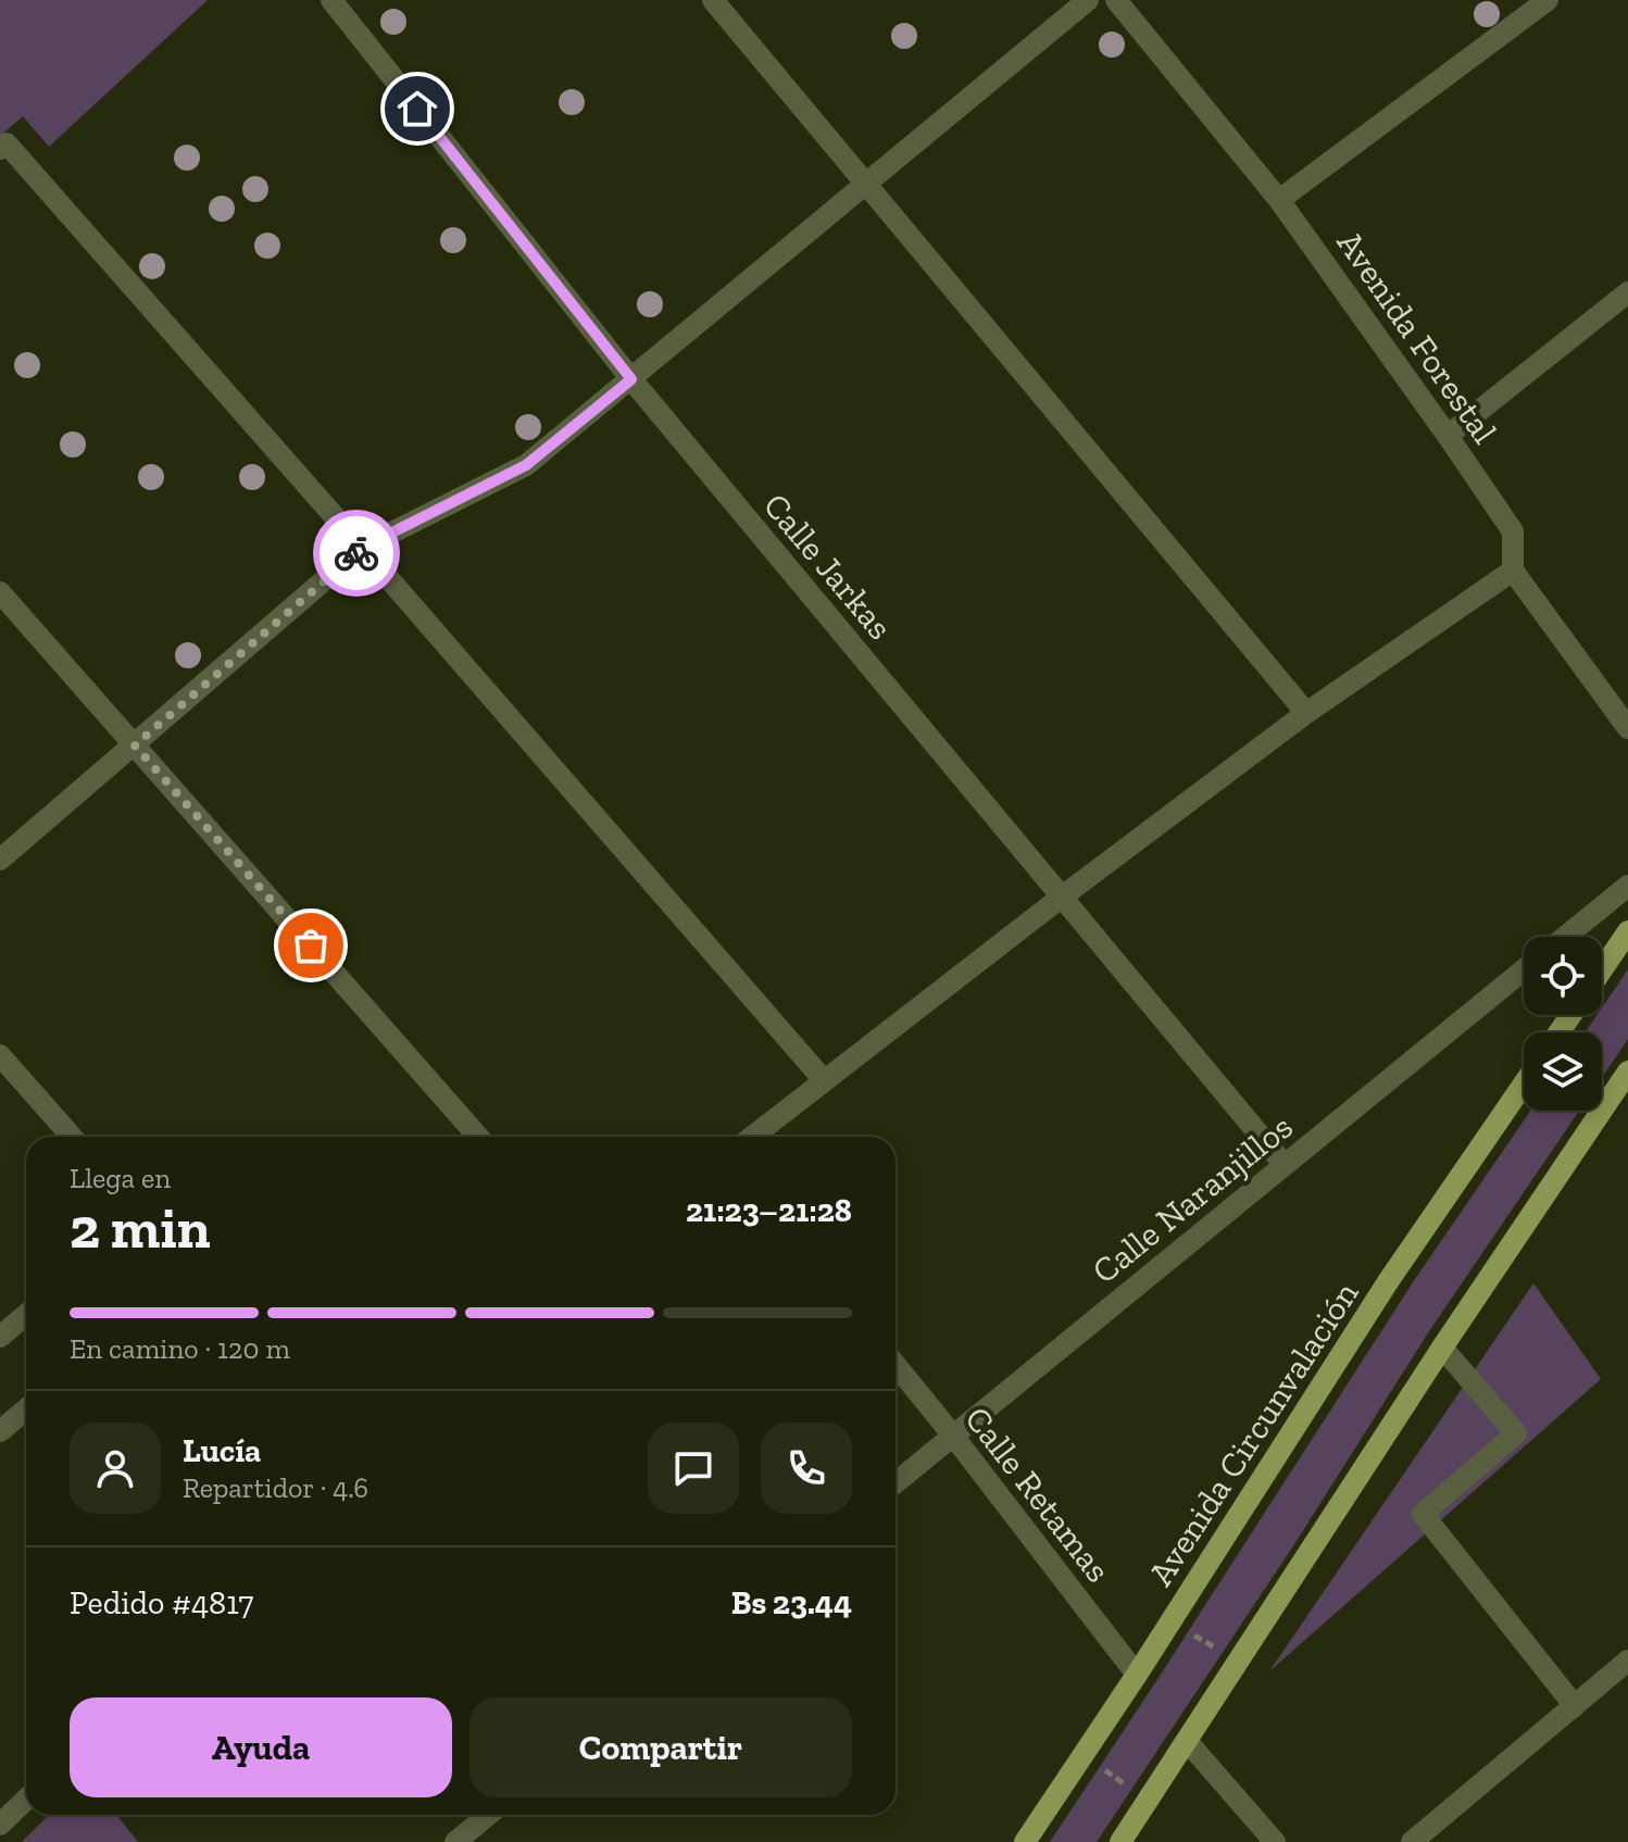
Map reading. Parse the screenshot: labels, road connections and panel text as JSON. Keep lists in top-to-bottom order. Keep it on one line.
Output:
{"streets":{"main road":["Avenida Circunvalación"],"street":["Avenida Forestal","Calle Jarkas","Calle Naranjillos","Calle Retamas"]},"crossings":[["Calle Jarkas","Calle Naranjillos"],["Calle Naranjillos","Calle Retamas"],["Avenida Circunvalación","Calle Retamas"]],"page":{"heading":["2 min","Llega en","21:23–21:28"],"panel":["Lucía","Repartidor · 4.6","Pedido #4817","Bs 23.44"],"bar":"En camino · 120 m","buttons":["Ayuda","Compartir"]}}
